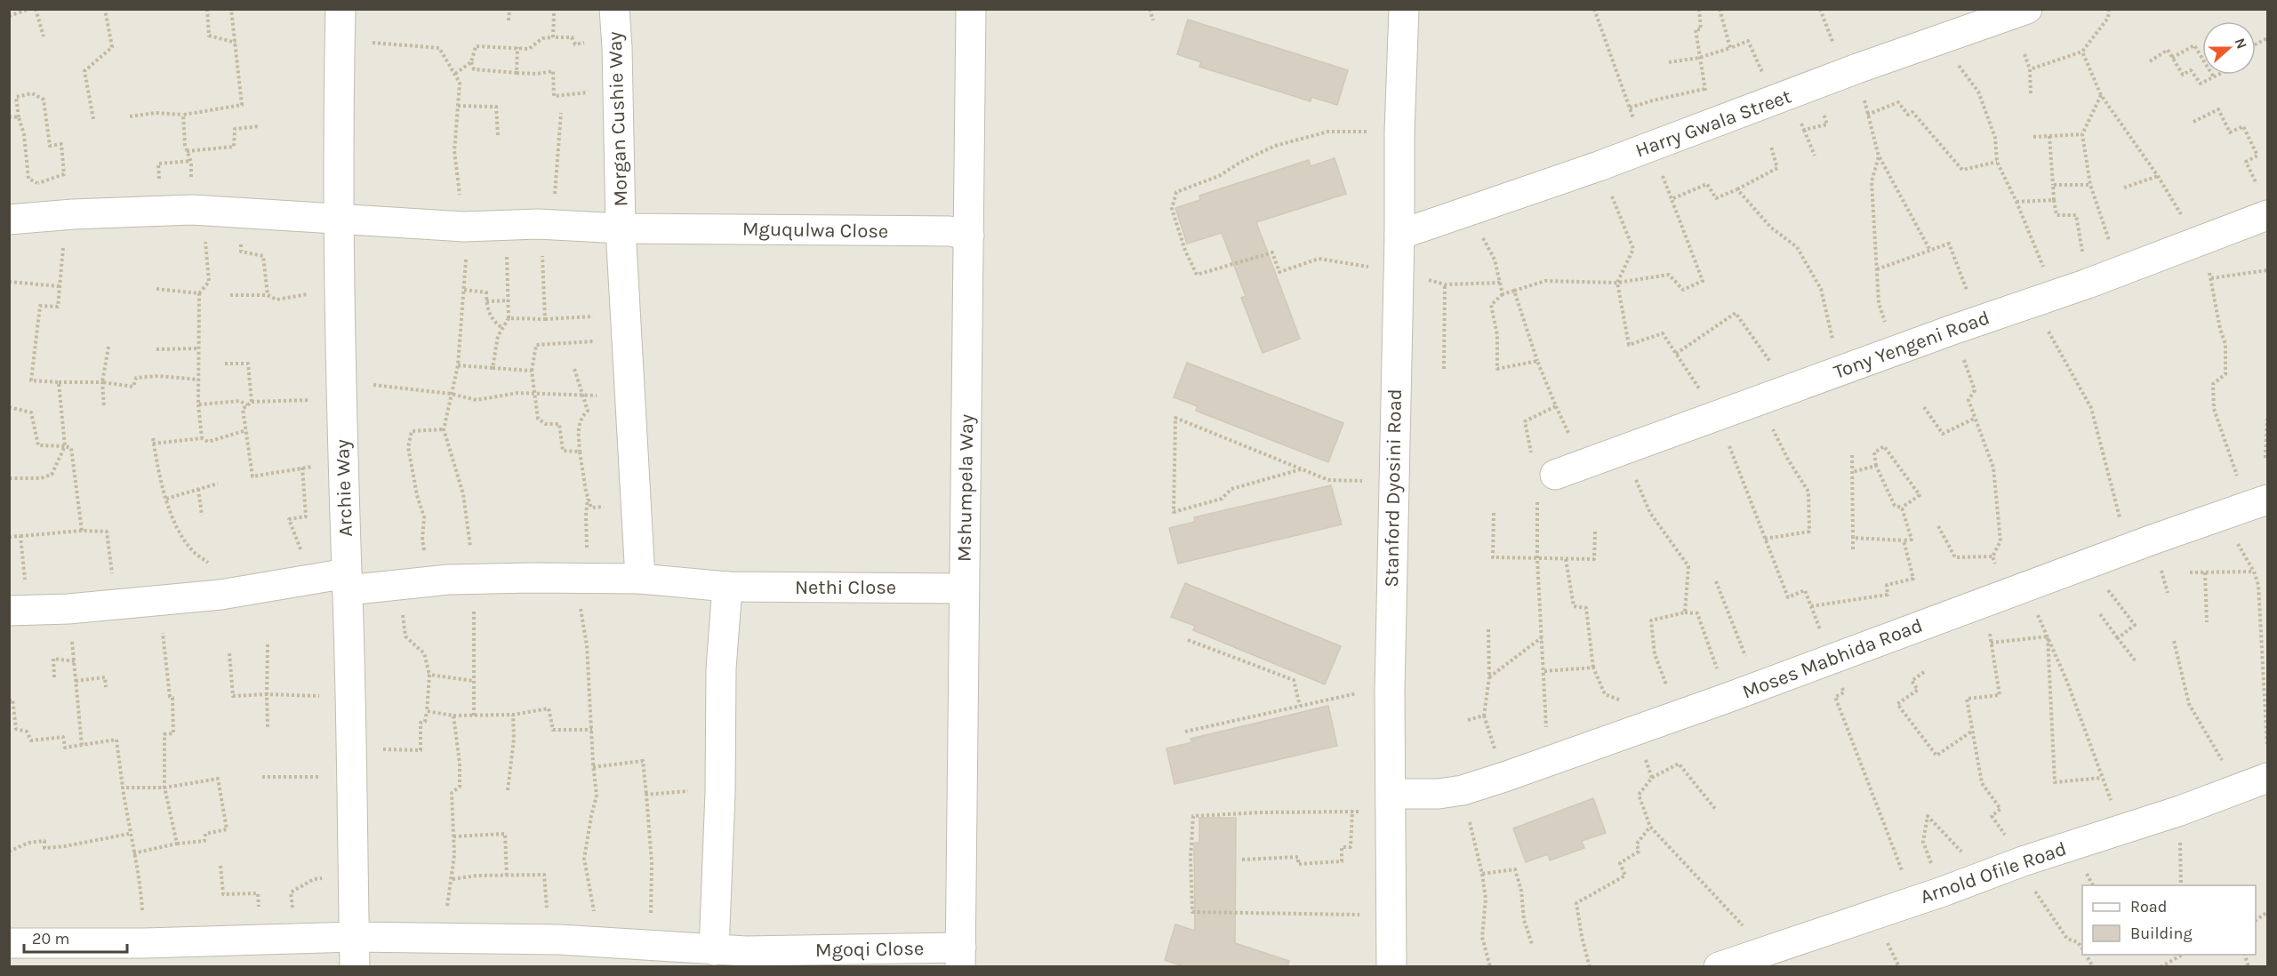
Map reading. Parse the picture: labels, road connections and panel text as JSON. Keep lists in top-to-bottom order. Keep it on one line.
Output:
{"streets":{"street":["Morgan Cushie Way","Harry Gwala Street","Mguqulwa Close","Tony Yengeni Road","Archie Way","Mshumpela Way","Stanford Dyosini Road","Nethi Close","Moses Mabhida Road","Arnold Ofile Road","Mgoqi Close"]},"crossings":[["Morgan Cushie Way","Mguqulwa Close"],["Morgan Cushie Way","Nethi Close"],["Harry Gwala Street","Stanford Dyosini Road"],["Mguqulwa Close","Archie Way"],["Mguqulwa Close","Mshumpela Way"],["Archie Way","Nethi Close"],["Archie Way","Mgoqi Close"],["Mshumpela Way","Nethi Close"],["Mshumpela Way","Mgoqi Close"],["Stanford Dyosini Road","Moses Mabhida Road"]],"legend":["Road","Building"],"scale_bar":"20 m","north":"right"}
